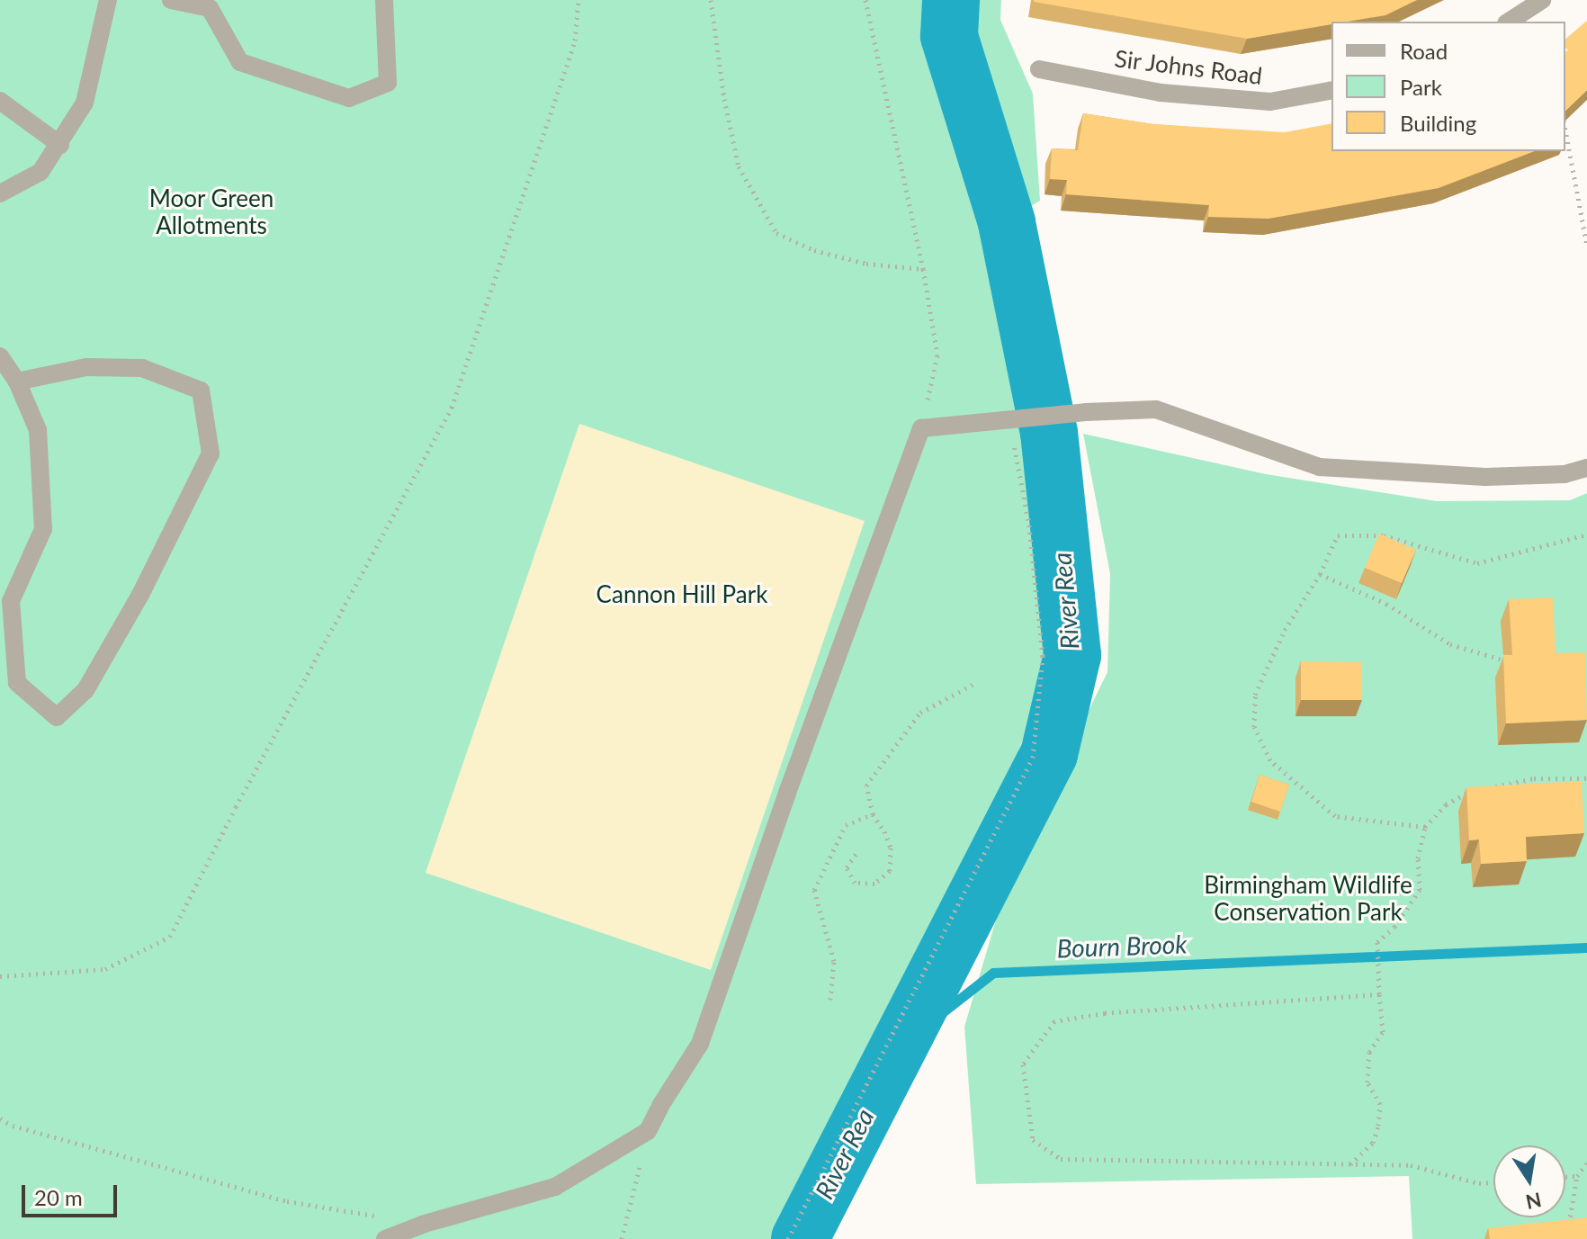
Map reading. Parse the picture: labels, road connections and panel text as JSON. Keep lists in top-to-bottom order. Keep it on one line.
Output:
{"streets":{"street":["Sir Johns Road"]},"water":["River Rea","Bourn Brook"],"parks":["Moor Green Allotments","Cannon Hill Park","Birmingham Wildlife Conservation Park"],"legend":["Road","Park","Building"],"scale_bar":"20 m","north":"bottom"}
